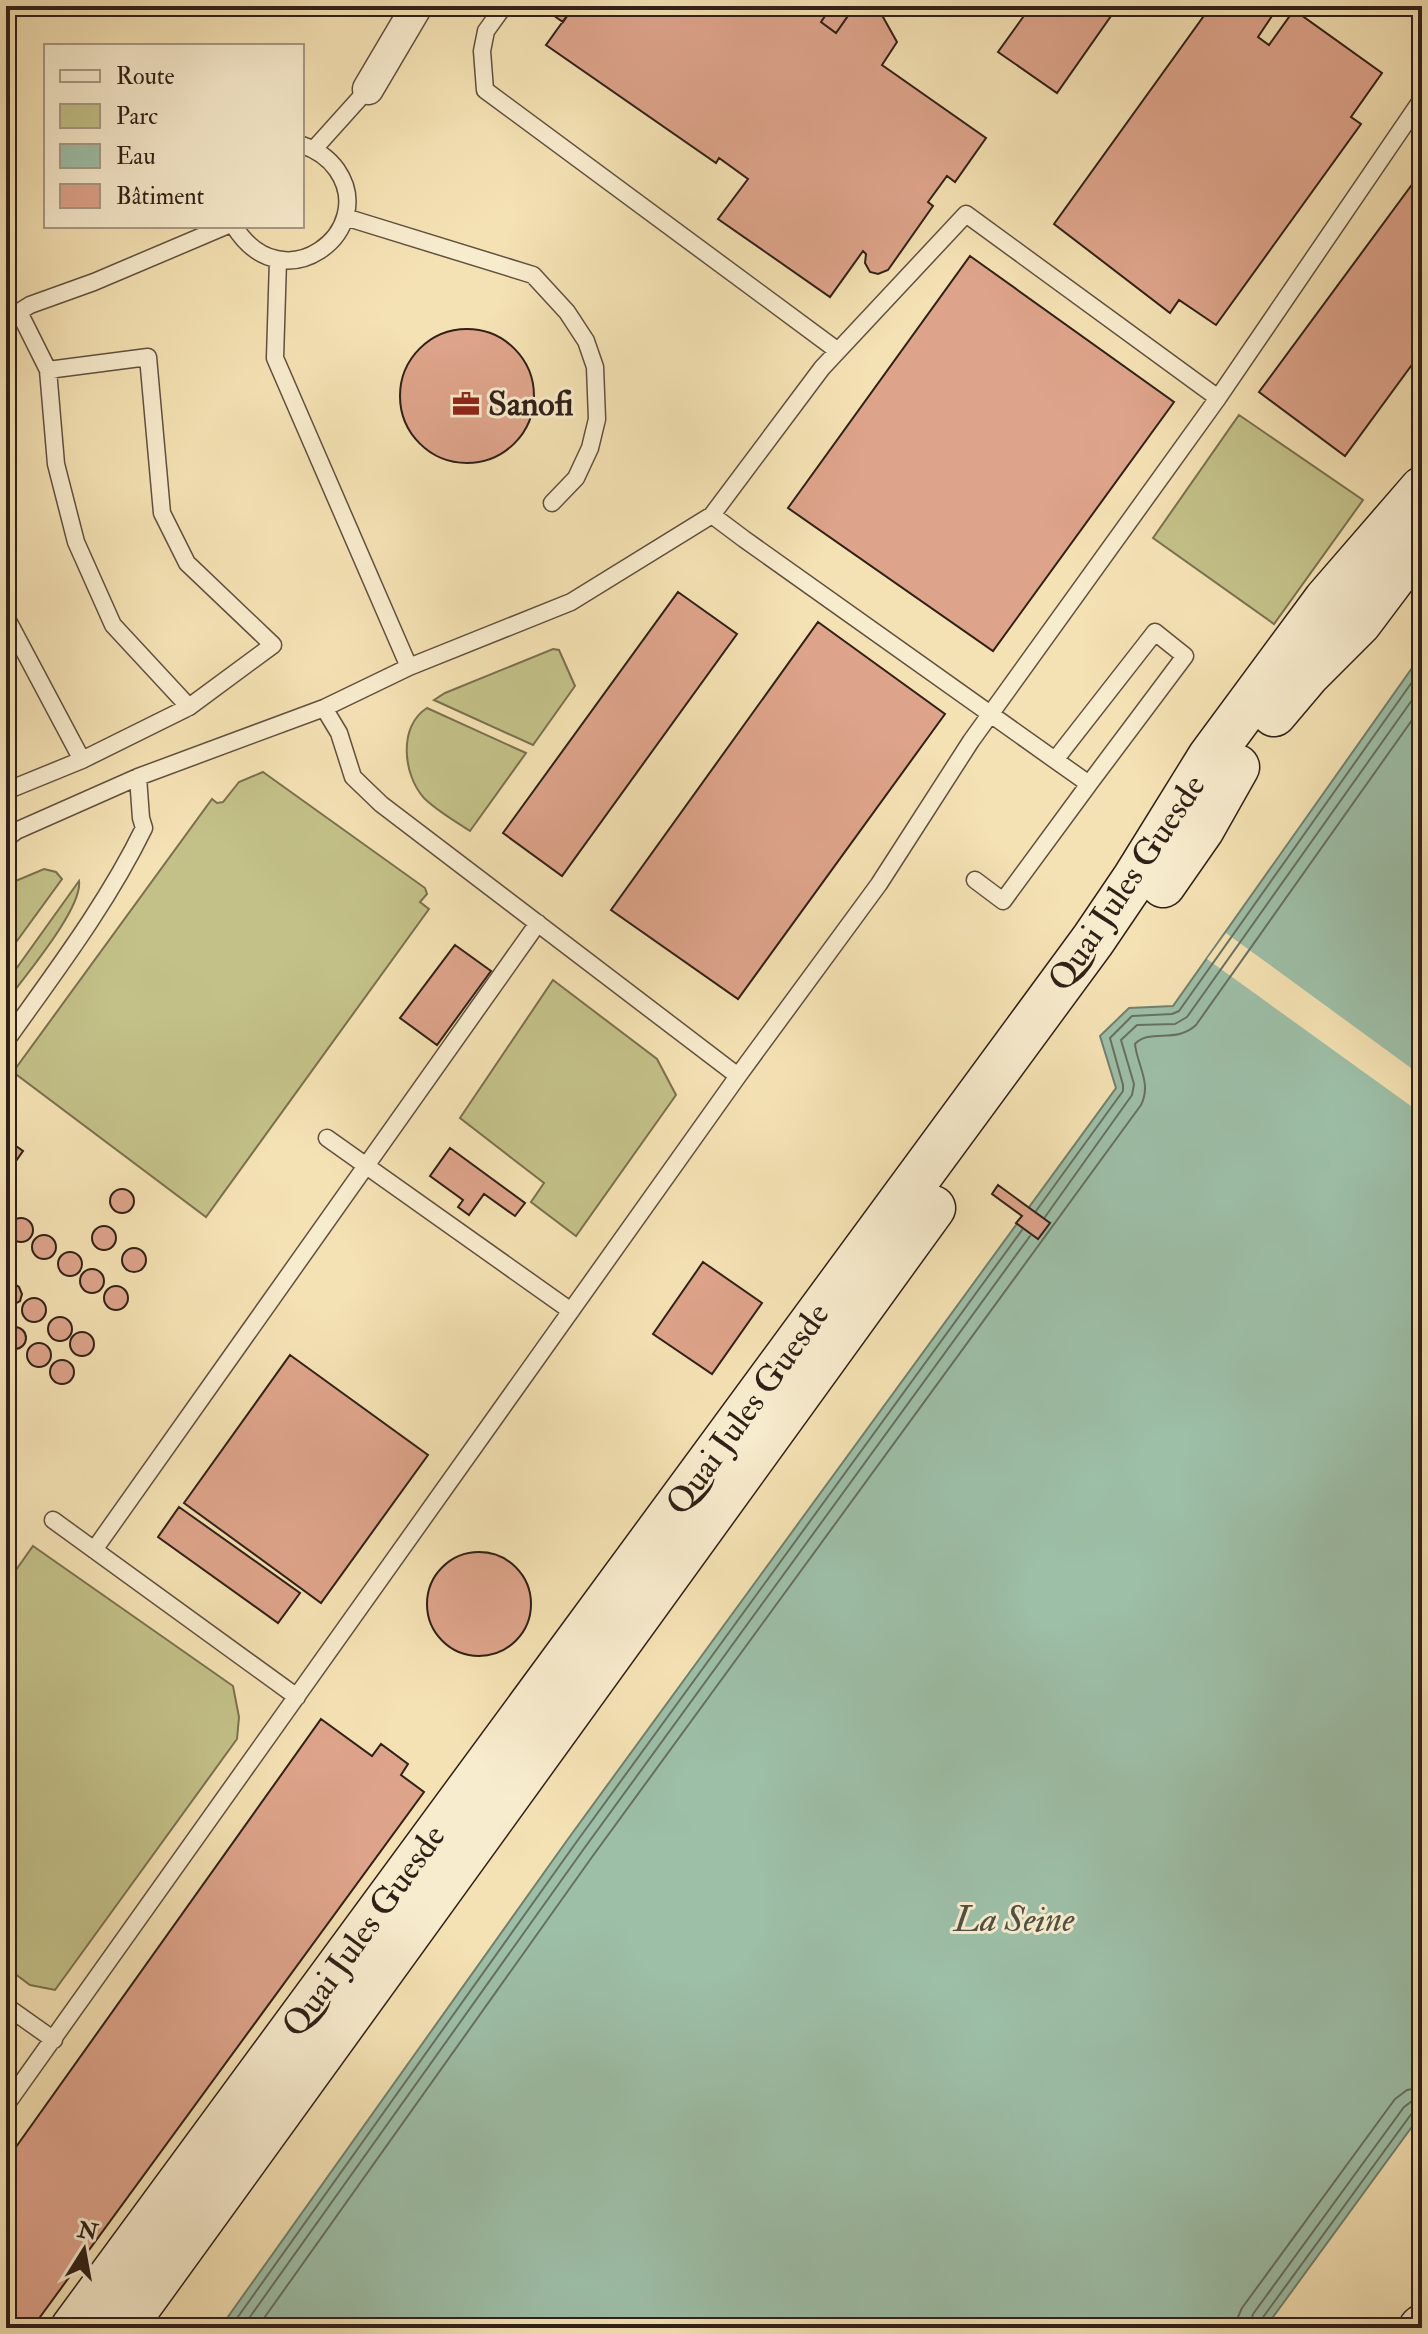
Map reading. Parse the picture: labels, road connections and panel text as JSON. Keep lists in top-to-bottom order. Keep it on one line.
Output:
{"streets":{"main road":["Quai Jules Guesde"]},"water":["La Seine"],"places":{"office":["Sanofi"]},"legend":["Route","Parc","Eau","Bâtiment"],"north":"top"}
